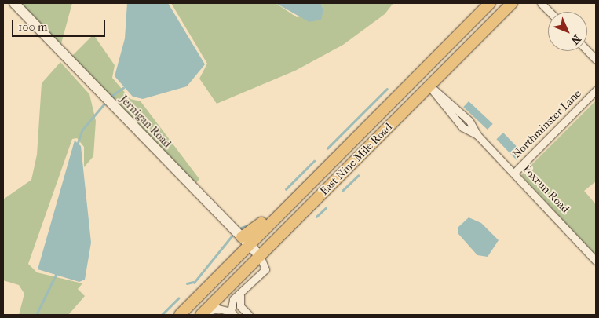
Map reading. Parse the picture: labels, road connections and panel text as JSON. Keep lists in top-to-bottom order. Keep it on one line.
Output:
{"streets":{"main road":["East Nine Mile Road"],"street":["Jernigan Road","Northminster Lane","Foxrun Road"]},"crossings":[["Jernigan Road","East Nine Mile Road"],["Northminster Lane","Foxrun Road"],["East Nine Mile Road","Foxrun Road"]],"scale_bar":"100 m","north":"bottom right"}
